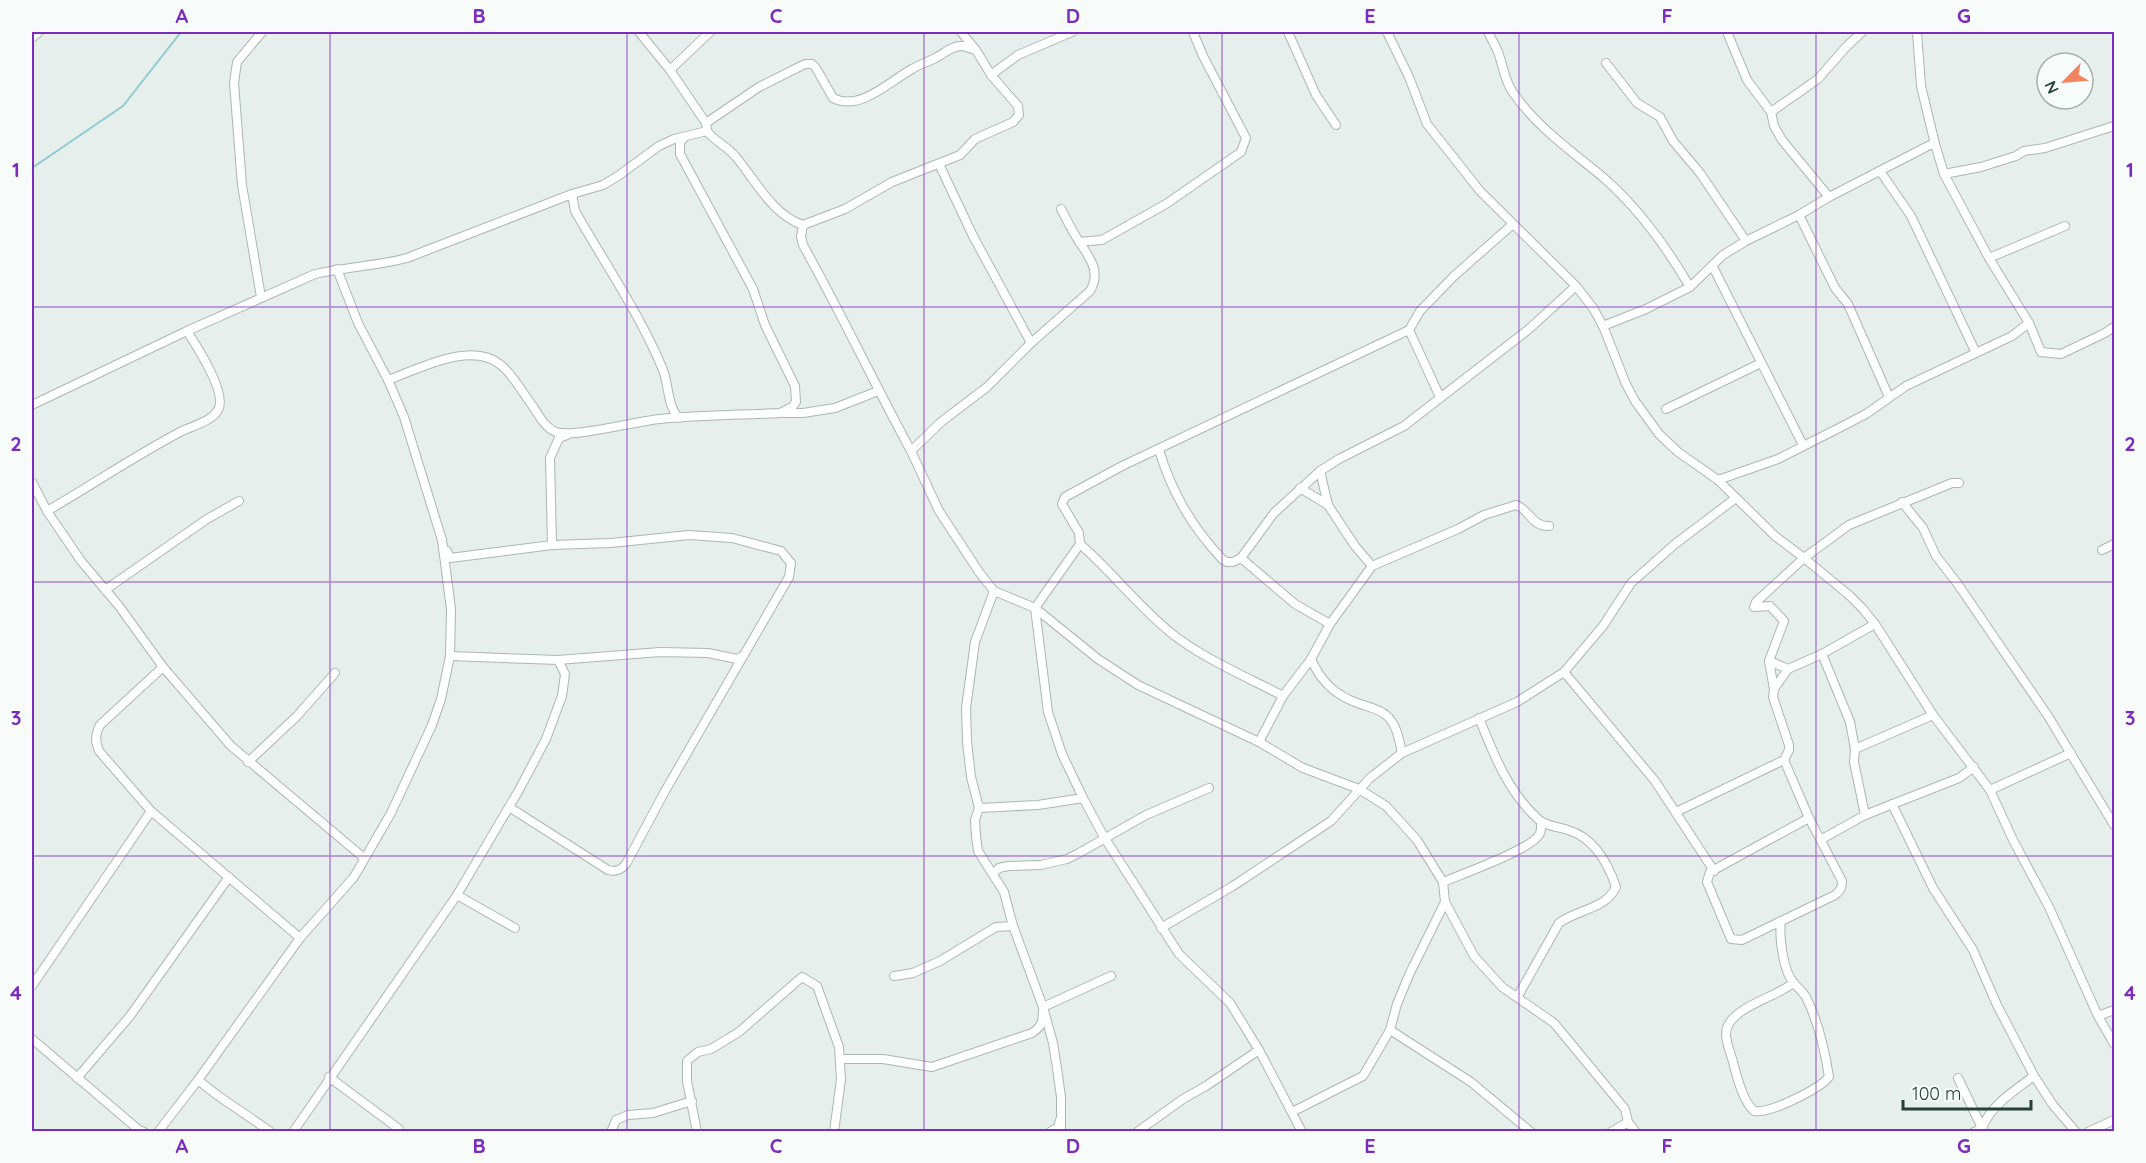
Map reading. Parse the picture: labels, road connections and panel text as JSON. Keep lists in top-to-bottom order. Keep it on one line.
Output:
{"scale_bar":"100 m","north":"bottom left","grid":{"columns":["A","B","C","D","E","F","G"],"rows":["1","2","3","4"]}}
